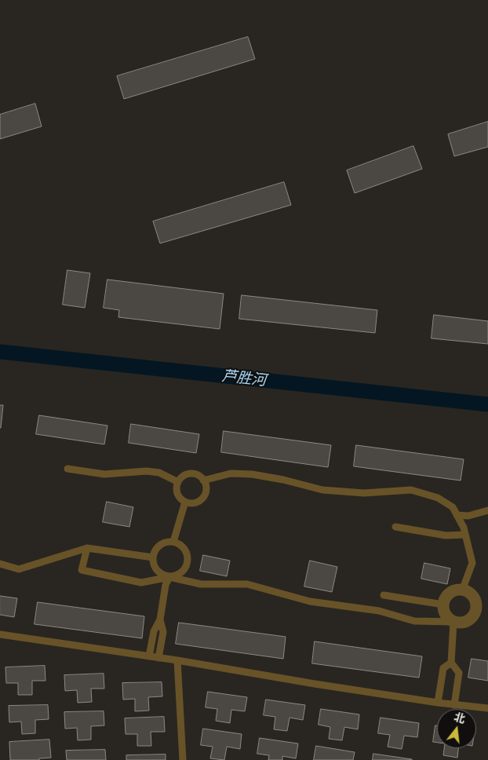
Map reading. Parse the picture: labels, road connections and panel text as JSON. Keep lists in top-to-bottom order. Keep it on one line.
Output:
{"water":["芦胜河"],"north":"top"}
